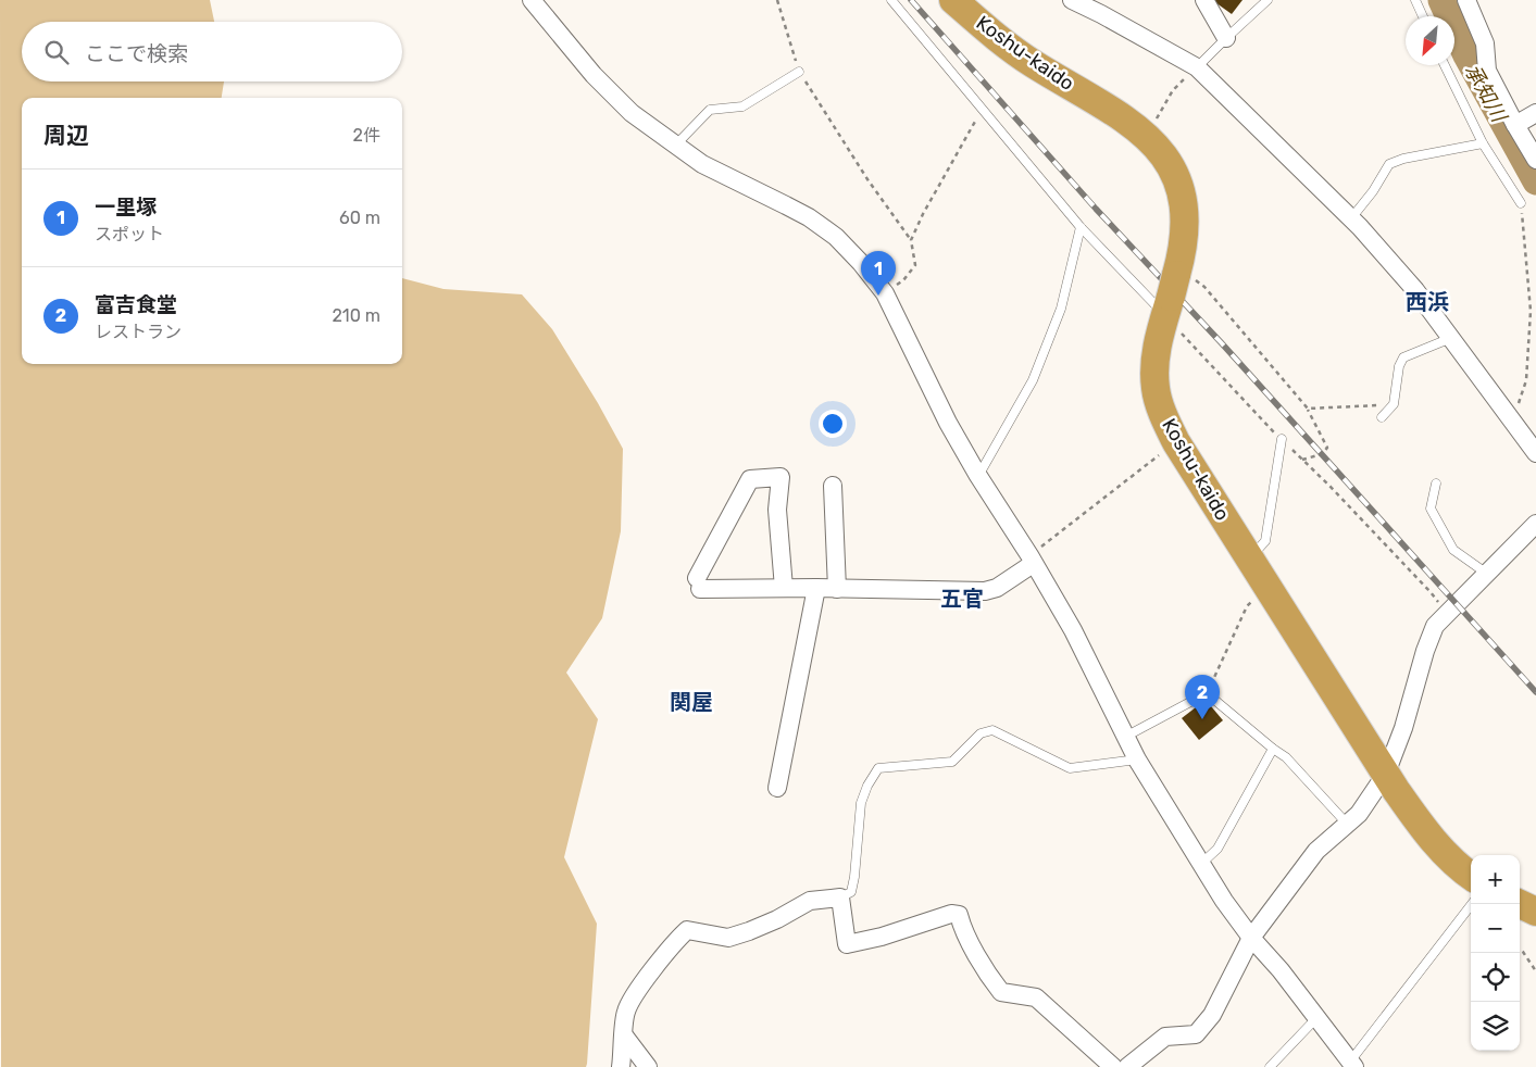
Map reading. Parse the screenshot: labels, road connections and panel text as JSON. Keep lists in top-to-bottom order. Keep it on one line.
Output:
{"streets":{"highway":["Koshu-kaido"]},"districts":["西浜","五官","関屋"],"water":["承知川"],"north":"bottom left","page":{"search":"ここで検索","heading":["周辺","2件"],"list":[{"mark":"1","name":"一里塚","note":"スポット","value":"60 m"},{"mark":"2","name":"富吉食堂","note":"レストラン","value":"210 m"}],"pins":["1","2"],"map_buttons":["+","−"]}}
